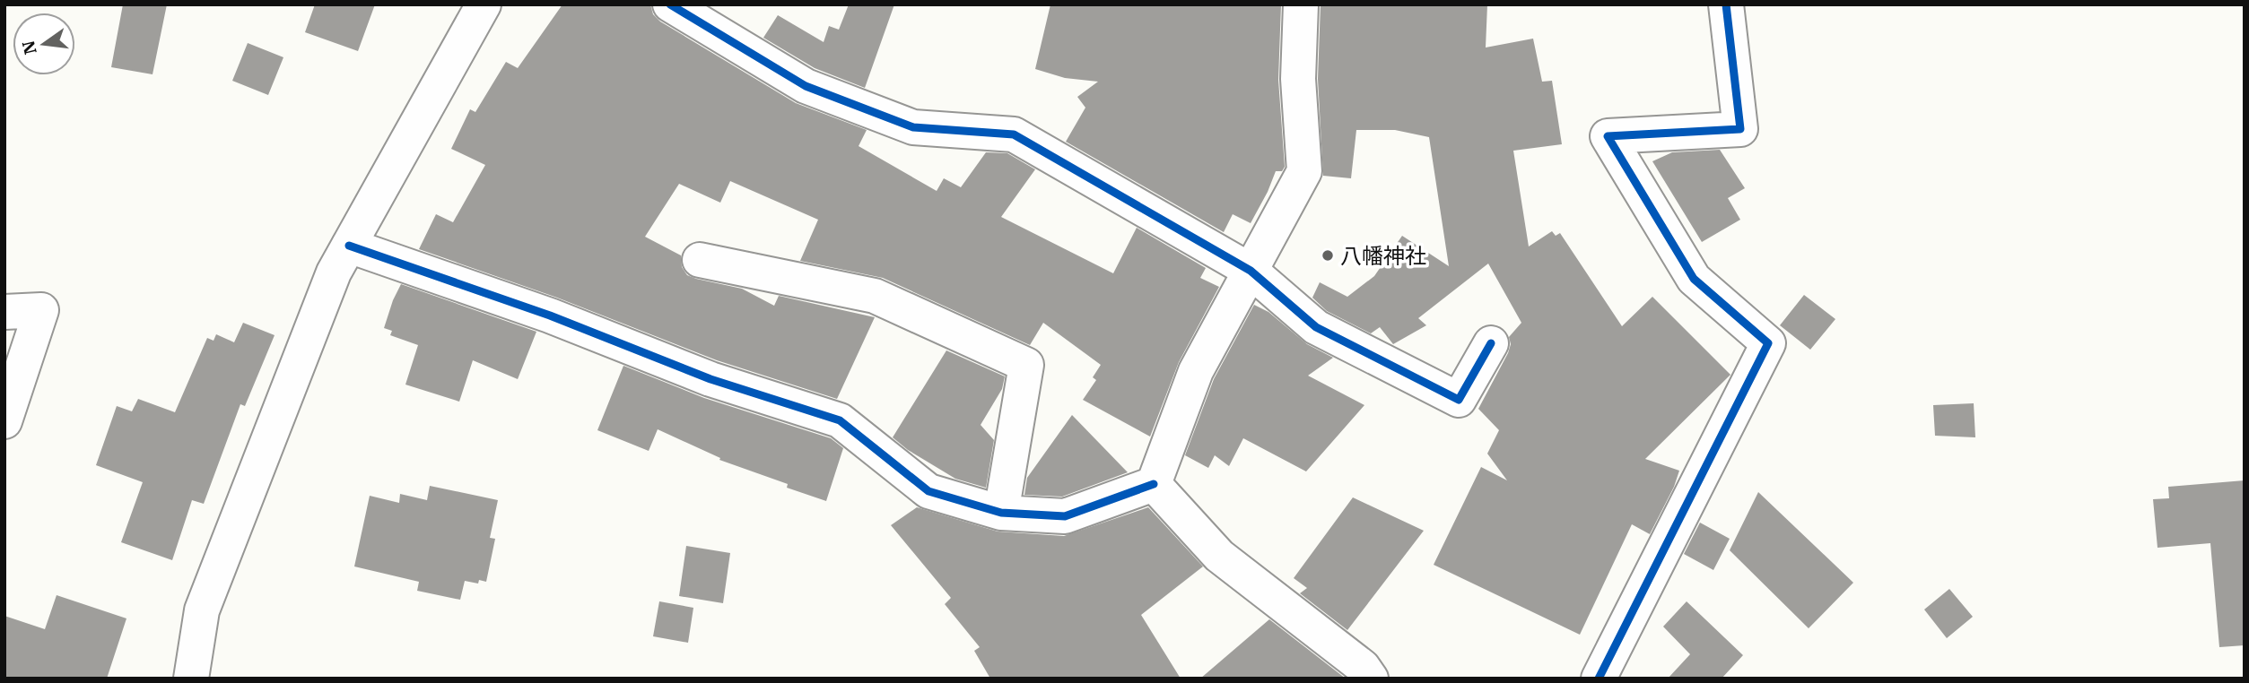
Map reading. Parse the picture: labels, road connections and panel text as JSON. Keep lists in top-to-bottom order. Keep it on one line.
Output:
{"places":["八幡神社"],"north":"left"}
